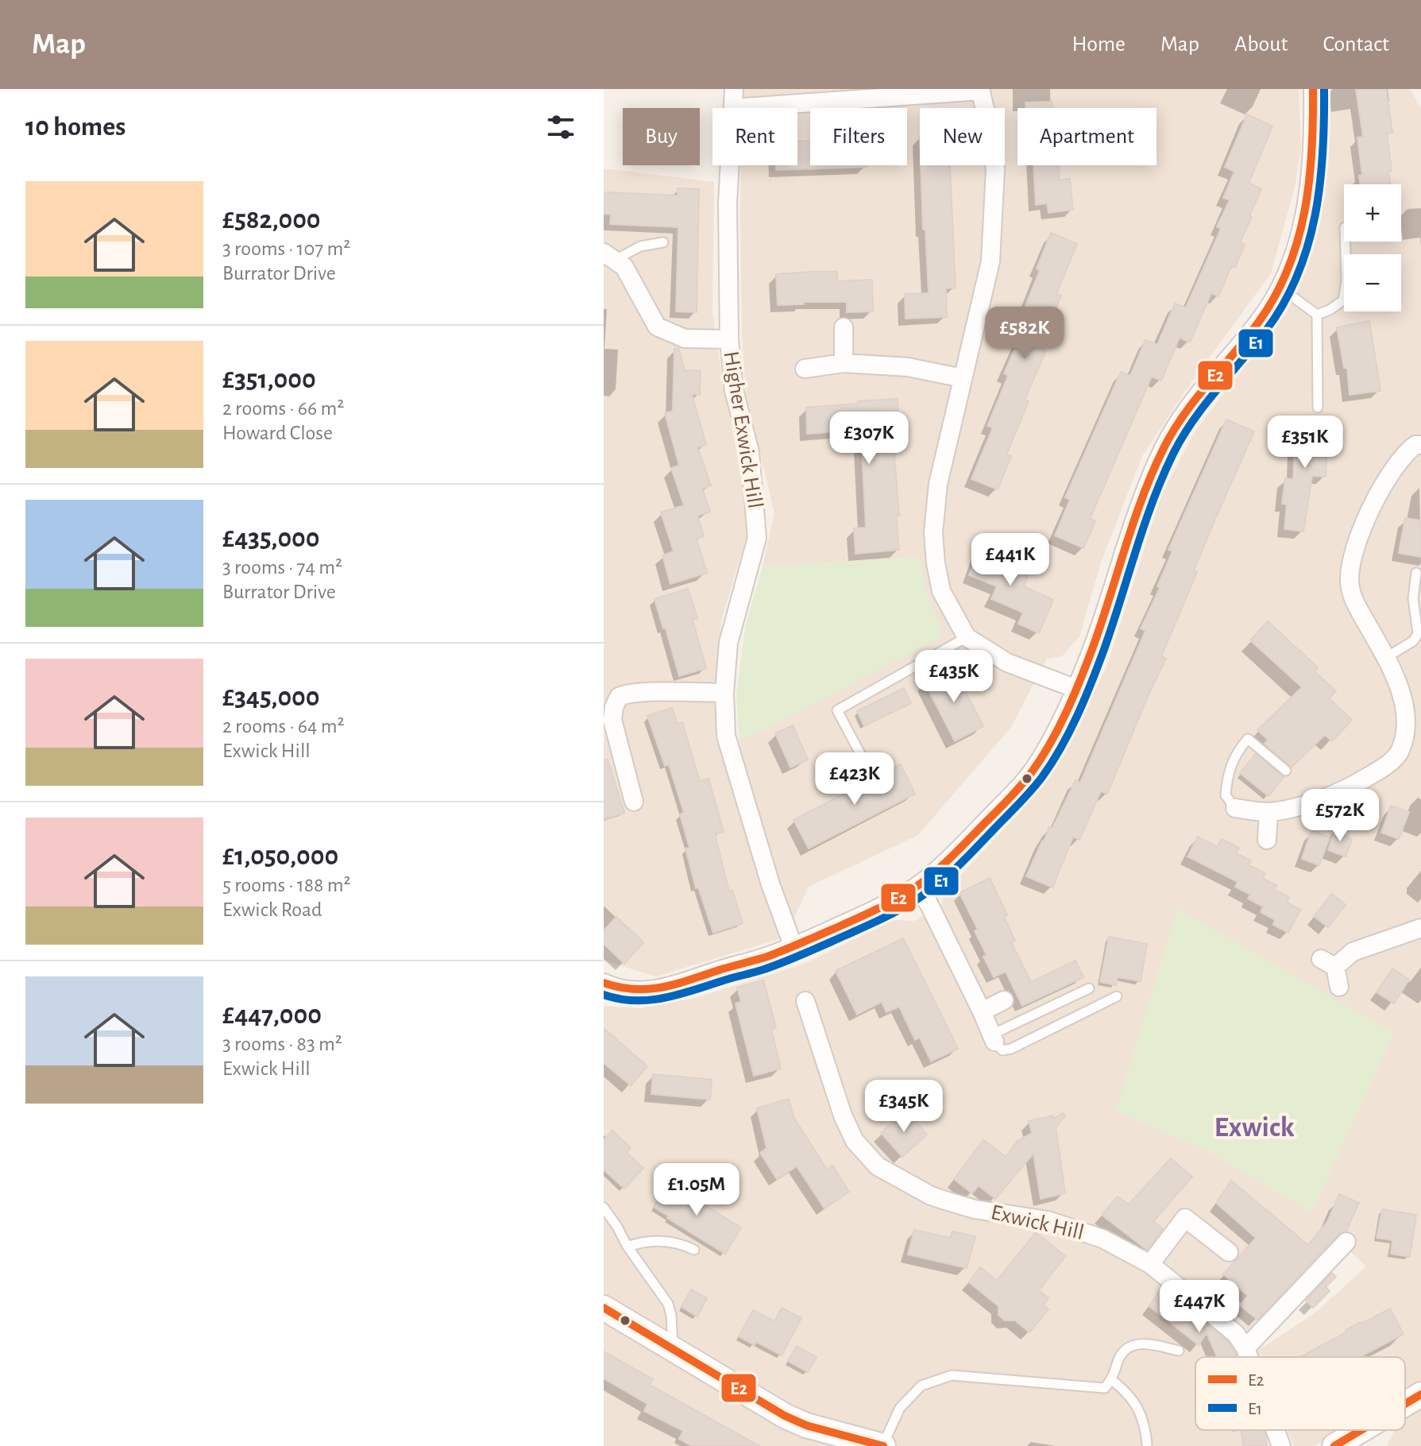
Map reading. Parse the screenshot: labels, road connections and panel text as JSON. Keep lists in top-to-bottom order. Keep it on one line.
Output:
{"streets":{"street":["Higher Exwick Hill","Exwick Hill"]},"districts":["Exwick"],"lines":["transit line E2","transit line E1"],"legend":["E2","E1"],"page":{"header":"Map","nav":["Home","Map","About","Contact"],"heading":"10 homes","chip":["Buy","Rent","Filters","New","Apartment"],"list":[{"name":"£582,000","note":"3 rooms · 107 m² · Burrator Drive"},{"name":"£351,000","note":"2 rooms · 66 m² · Howard Close"},{"name":"£435,000","note":"3 rooms · 74 m² · Burrator Drive"},{"name":"£345,000","note":"2 rooms · 64 m² · Exwick Hill"},{"name":"£1,050,000","note":"5 rooms · 188 m² · Exwick Road"},{"name":"£447,000","note":"3 rooms · 83 m² · Exwick Hill"}],"map_buttons":["+","−"],"price":["£582K","£307K","£351K","£441K","£435K","£423K","£572K","£345K","£1.05M","£447K"]}}
